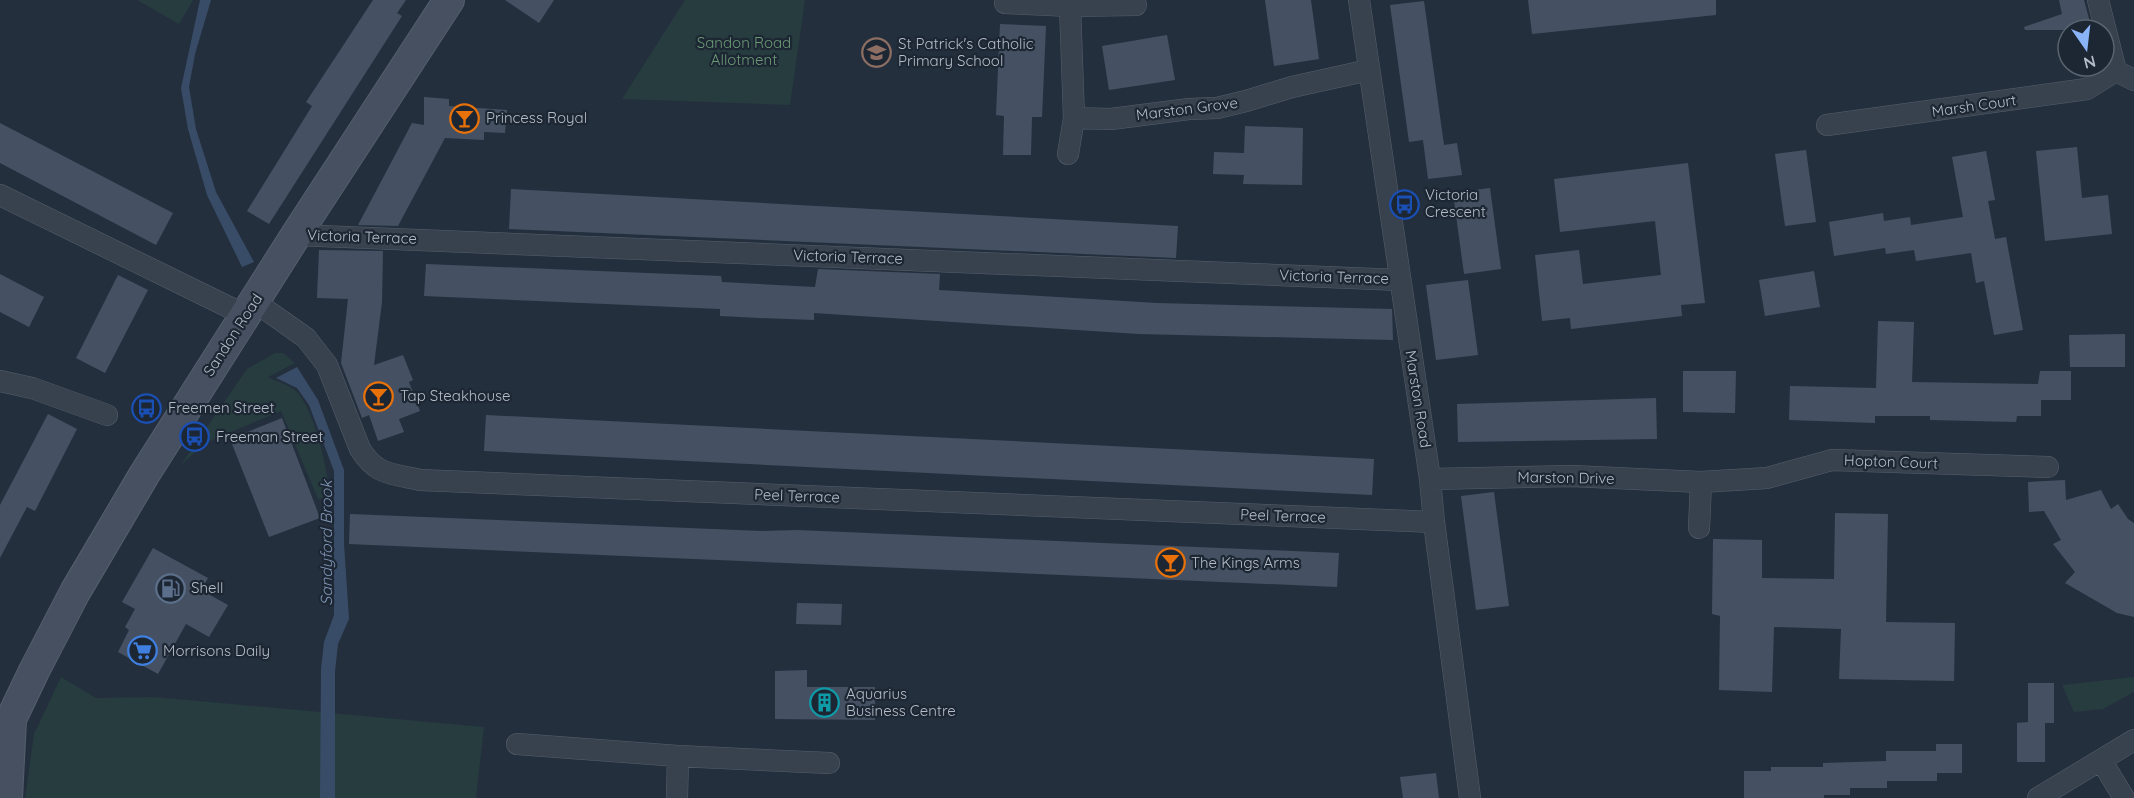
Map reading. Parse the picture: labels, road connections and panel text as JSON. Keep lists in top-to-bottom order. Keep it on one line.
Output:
{"streets":{"main road":["Sandon Road"],"street":["Marsh Court","Marston Grove","Victoria Terrace","Marston Road","Hopton Court","Marston Drive","Peel Terrace"]},"crossings":[["Marston Grove","Marston Road"],["Victoria Terrace","Sandon Road"],["Victoria Terrace","Marston Road"],["Sandon Road","Peel Terrace"],["Marston Road","Marston Drive"],["Marston Road","Peel Terrace"],["Hopton Court","Marston Drive"]],"water":["Sandyford Brook"],"parks":["Sandon Road Allotment"],"places":{"school or university":["St Patrick's Catholic Primary School"],"bar":["Princess Royal","Tap Steakhouse","The Kings Arms"],"bus stop":["Victoria Crescent","Freemen Street","Freeman Street"],"fuel station":["Shell"],"supermarket":["Morrisons Daily"],"building":["Aquarius Business Centre"]},"north":"bottom"}
